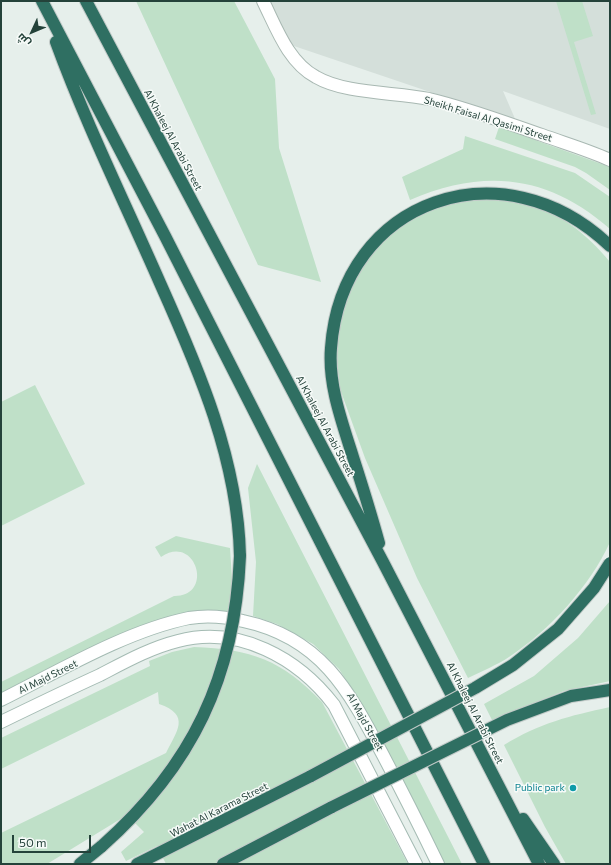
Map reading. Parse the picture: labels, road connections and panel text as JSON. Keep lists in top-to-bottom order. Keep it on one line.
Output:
{"streets":{"highway":["Al Khaleej Al Arabi Street","Wahat Al Karama Street"],"street":["Sheikh Faisal Al Qasimi Street","Al Majd Street"]},"places":["Public park"],"scale_bar":"50 m","north":"bottom left"}
